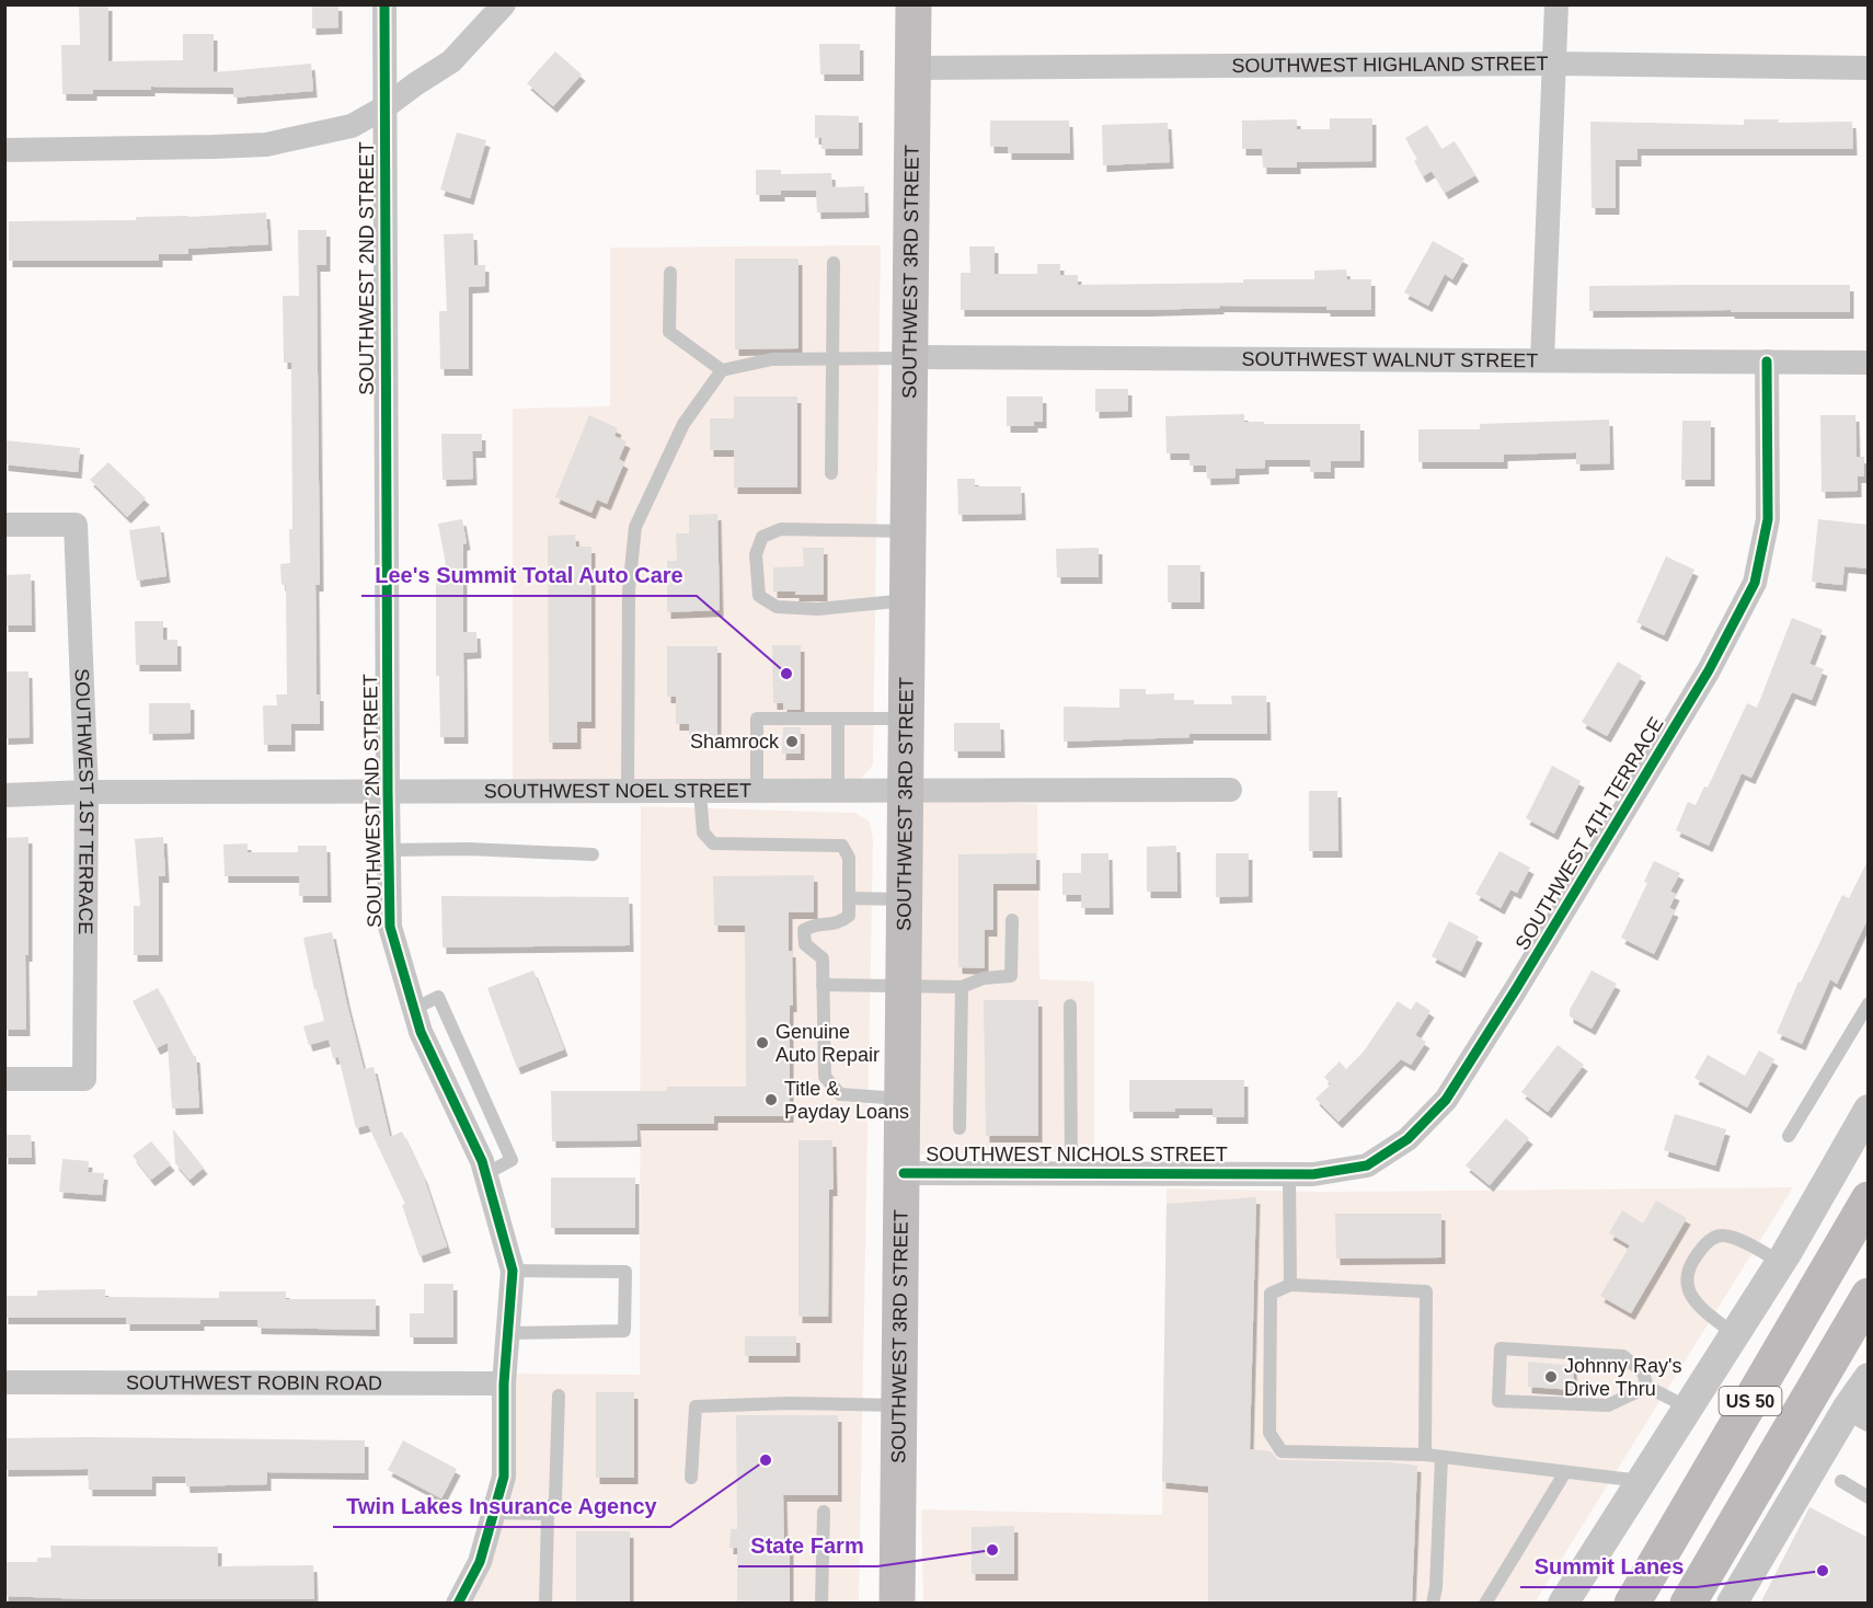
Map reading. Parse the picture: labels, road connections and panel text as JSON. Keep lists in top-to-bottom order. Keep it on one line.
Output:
{"streets":{"highway":["US 50"],"main road":["SOUTHWEST 3RD STREET"],"street":["SOUTHWEST HIGHLAND STREET","SOUTHWEST 2ND STREET","SOUTHWEST WALNUT STREET","SOUTHWEST NOEL STREET","SOUTHWEST 1ST TERRACE","SOUTHWEST 4TH TERRACE","SOUTHWEST NICHOLS STREET","SOUTHWEST ROBIN ROAD"]},"crossings":[["SOUTHWEST HIGHLAND STREET","SOUTHWEST 3RD STREET"],["SOUTHWEST 2ND STREET","SOUTHWEST NOEL STREET"],["SOUTHWEST 2ND STREET","SOUTHWEST ROBIN ROAD"],["SOUTHWEST 3RD STREET","SOUTHWEST WALNUT STREET"],["SOUTHWEST 3RD STREET","SOUTHWEST NOEL STREET"],["SOUTHWEST 3RD STREET","SOUTHWEST NICHOLS STREET"],["SOUTHWEST WALNUT STREET","SOUTHWEST 4TH TERRACE"],["SOUTHWEST NOEL STREET","SOUTHWEST 1ST TERRACE"],["SOUTHWEST 4TH TERRACE","SOUTHWEST NICHOLS STREET"]],"places":["Lee's Summit Total Auto Care","Shamrock","Genuine Auto Repair","Title & Payday Loans","Johnny Ray's Drive Thru","Twin Lakes Insurance Agency","State Farm","Summit Lanes"]}
